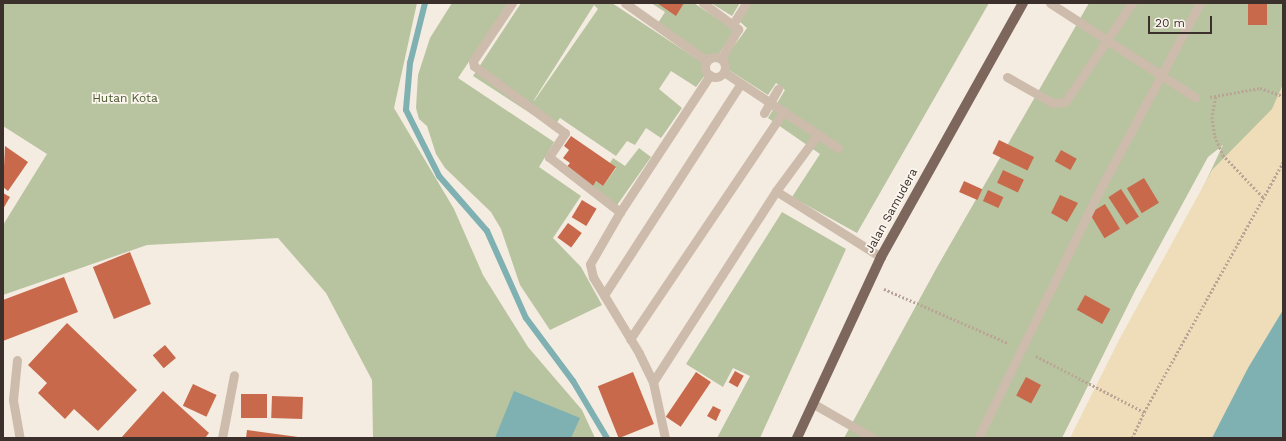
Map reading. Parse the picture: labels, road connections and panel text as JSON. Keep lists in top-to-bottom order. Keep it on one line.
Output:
{"streets":{"main road":["Jalan Samudera"]},"parks":["Hutan Kota"],"scale_bar":"20 m"}
